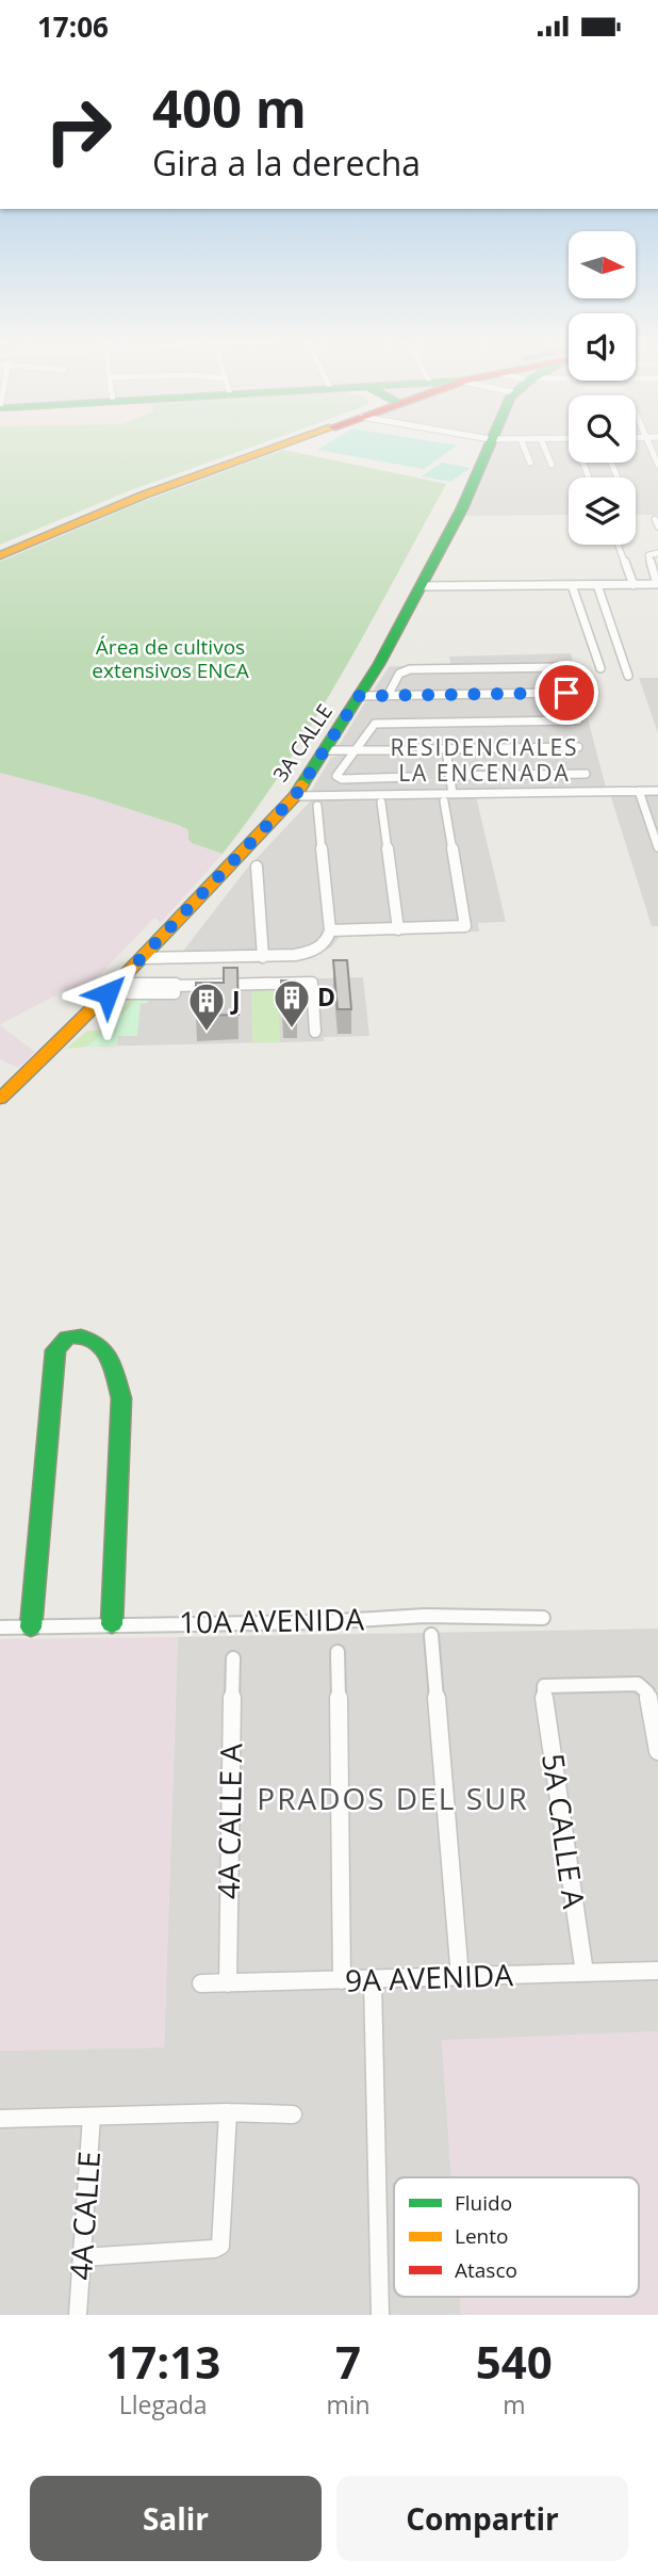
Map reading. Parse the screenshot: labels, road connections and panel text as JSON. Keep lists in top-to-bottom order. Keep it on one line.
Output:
{"streets":{"main road":["3A CALLE"],"street":["10A AVENIDA","4A CALLE A","5A CALLE A","9A AVENIDA","4A CALLE"]},"crossings":[["4A CALLE A","9A AVENIDA"],["5A CALLE A","9A AVENIDA"]],"districts":["RESIDENCIALES LA ENCENADA","PRADOS DEL SUR"],"parks":["Área de cultivos extensivos ENCA"],"places":{"building":["D","J"]},"legend":["Fluido","Lento","Atasco"],"north":"right","page":{"status":"17:06","turn":["400 m","Gira a la derecha"],"eta":["17:13","Llegada","7","min","540","m"],"buttons":["Salir","Compartir"]}}
